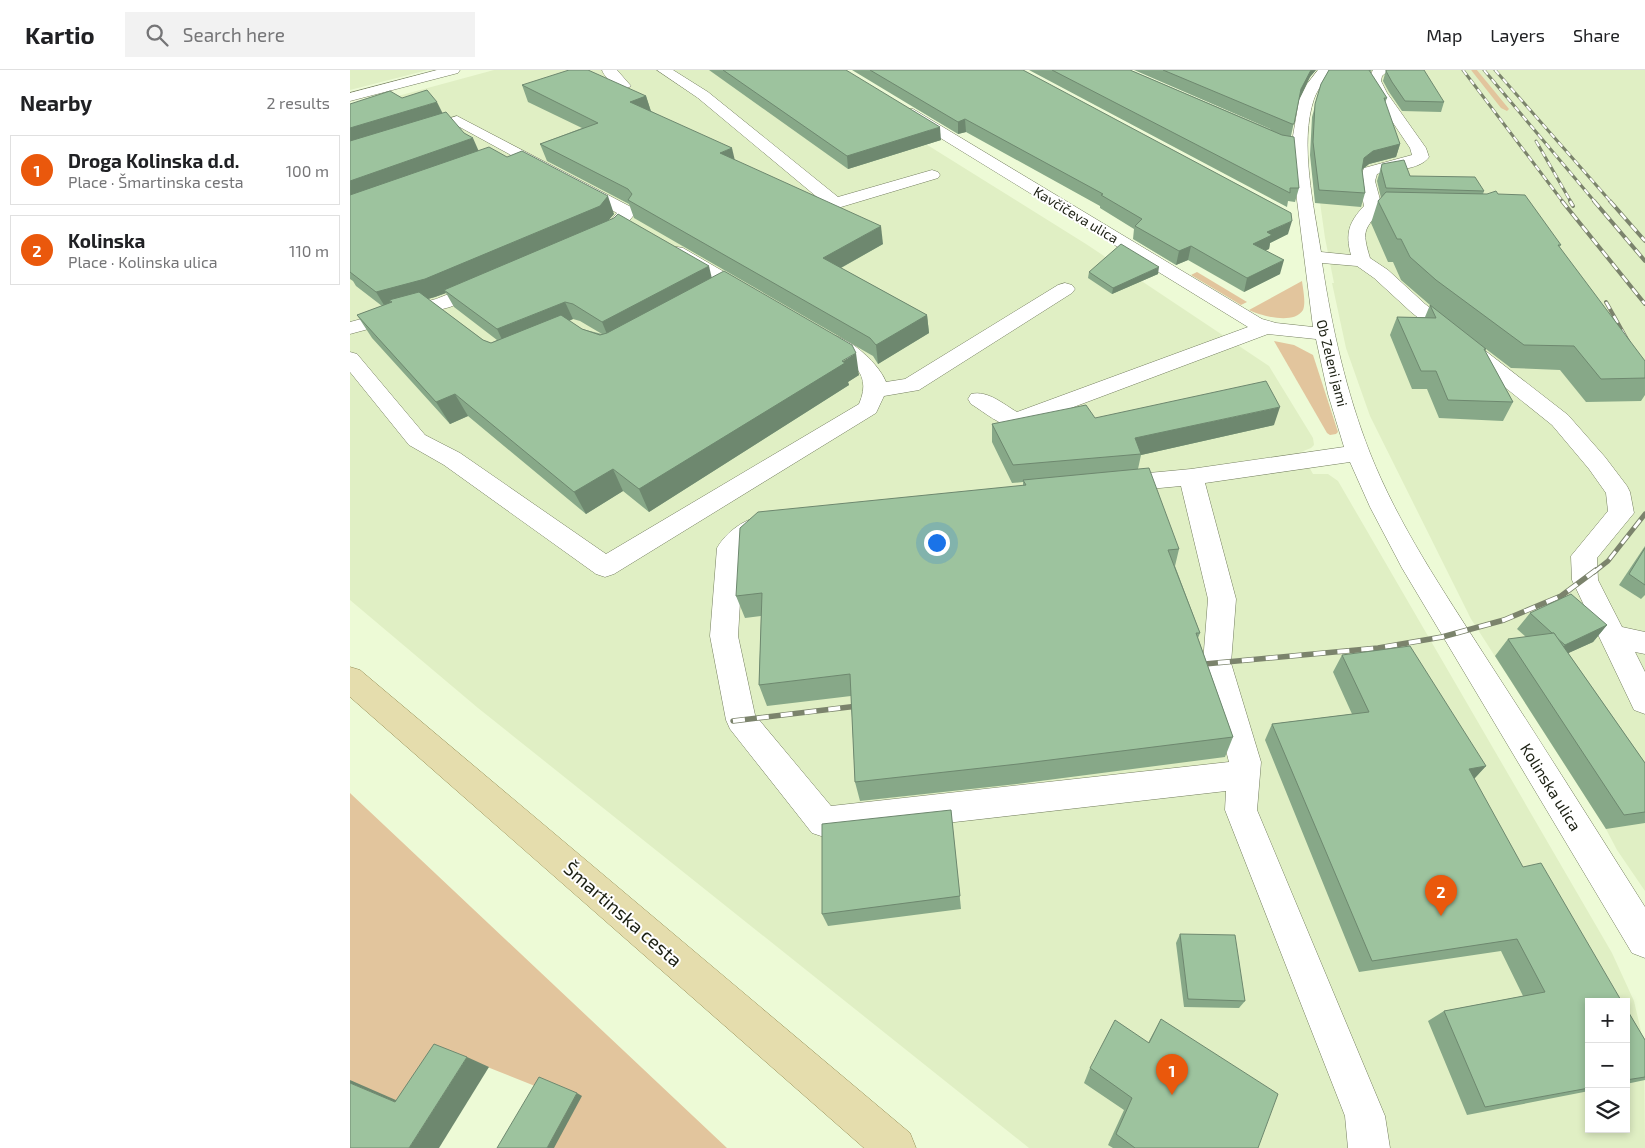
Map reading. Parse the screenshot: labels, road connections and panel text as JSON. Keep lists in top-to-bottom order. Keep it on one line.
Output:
{"streets":{"main road":["Šmartinska cesta"],"street":["Kavčičeva ulica","Ob Zeleni jami","Kolinska ulica"]},"crossings":[["Kavčičeva ulica","Ob Zeleni jami"],["Ob Zeleni jami","Kolinska ulica"]],"page":{"header":"Kartio","search":"Search here","nav":["Map","Layers","Share"],"heading":["Nearby","2 results"],"list":[{"mark":"1","name":"Droga Kolinska d.d.","note":"Place · Šmartinska cesta","value":"100 m"},{"mark":"2","name":"Kolinska","note":"Place · Kolinska ulica","value":"110 m"}],"pins":["2","1"],"map_buttons":["+","−"]}}
